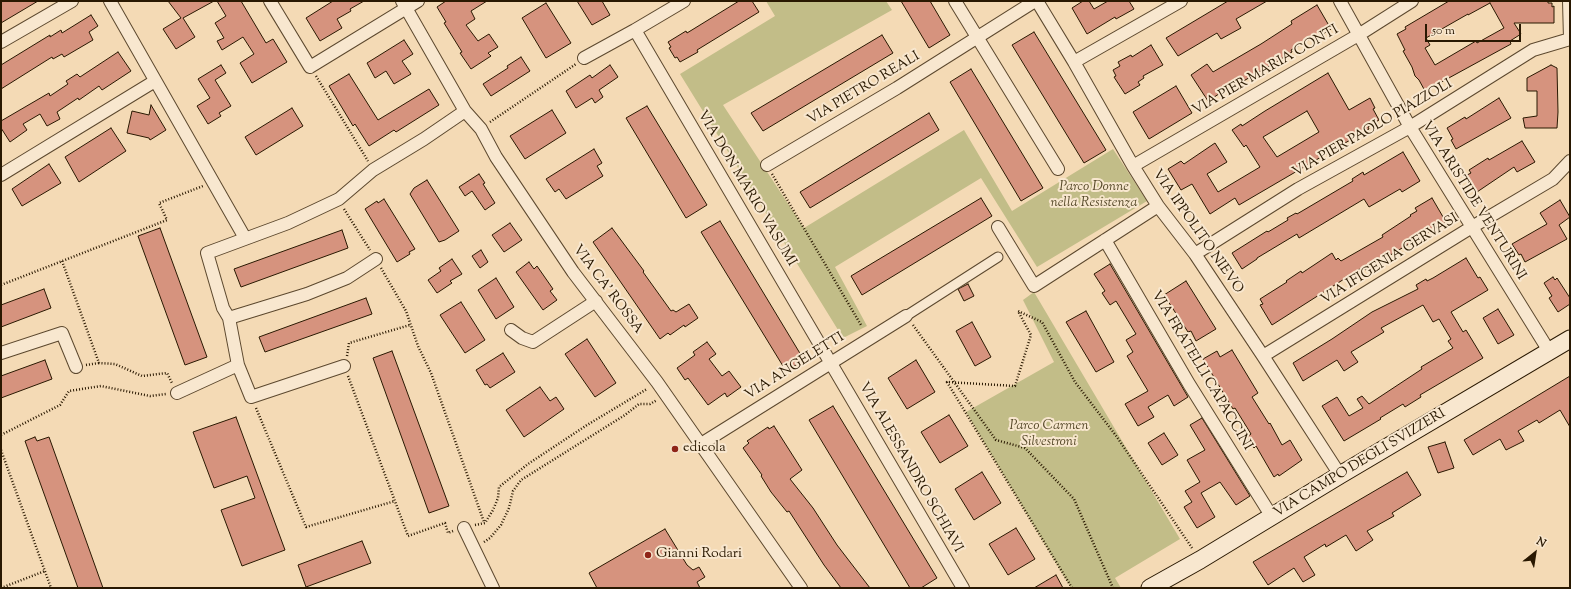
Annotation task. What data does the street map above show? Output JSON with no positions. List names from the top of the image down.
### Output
{
  "streets": {
    "main road": ["VIA CAMPO DEGLI SVIZZERI"],
    "street": [
      "VIA PIER MARIA CONTI",
      "VIA PIETRO REALI",
      "VIA PIER PAOLO PIAZZOLI",
      "VIA DON MARIO VASUMI",
      "VIA ARISTIDE VENTURINI",
      "VIA IPPOLITO NIEVO",
      "VIA IFIGENIA GERVASI",
      "VIA CA' ROSSA",
      "VIA ANGELETTI",
      "VIA FRATELLI CAPACCINI",
      "VIA ALESSANDRO SCHIAVI"
    ]
  },
  "crossings": [
    ["VIA PIER MARIA CONTI", "VIA ARISTIDE VENTURINI"],
    ["VIA PIER MARIA CONTI", "VIA IPPOLITO NIEVO"],
    ["VIA PIETRO REALI", "VIA IPPOLITO NIEVO"],
    ["VIA PIER PAOLO PIAZZOLI", "VIA ARISTIDE VENTURINI"],
    ["VIA PIER PAOLO PIAZZOLI", "VIA IPPOLITO NIEVO"],
    ["VIA DON MARIO VASUMI", "VIA ANGELETTI"],
    ["VIA DON MARIO VASUMI", "VIA ALESSANDRO SCHIAVI"],
    ["VIA ARISTIDE VENTURINI", "VIA IFIGENIA GERVASI"],
    ["VIA ARISTIDE VENTURINI", "VIA CAMPO DEGLI SVIZZERI"],
    ["VIA IPPOLITO NIEVO", "VIA IFIGENIA GERVASI"],
    ["VIA IPPOLITO NIEVO", "VIA CAMPO DEGLI SVIZZERI"],
    ["VIA CA' ROSSA", "VIA ANGELETTI"],
    ["VIA ANGELETTI", "VIA ALESSANDRO SCHIAVI"],
    ["VIA FRATELLI CAPACCINI", "VIA CAMPO DEGLI SVIZZERI"]
  ],
  "parks": ["Parco Donne nella Resistenza", "Parco Carmen Silvestroni"],
  "places": ["edicola", "Gianni Rodari"],
  "scale_bar": "50 m",
  "north": "top right"
}
